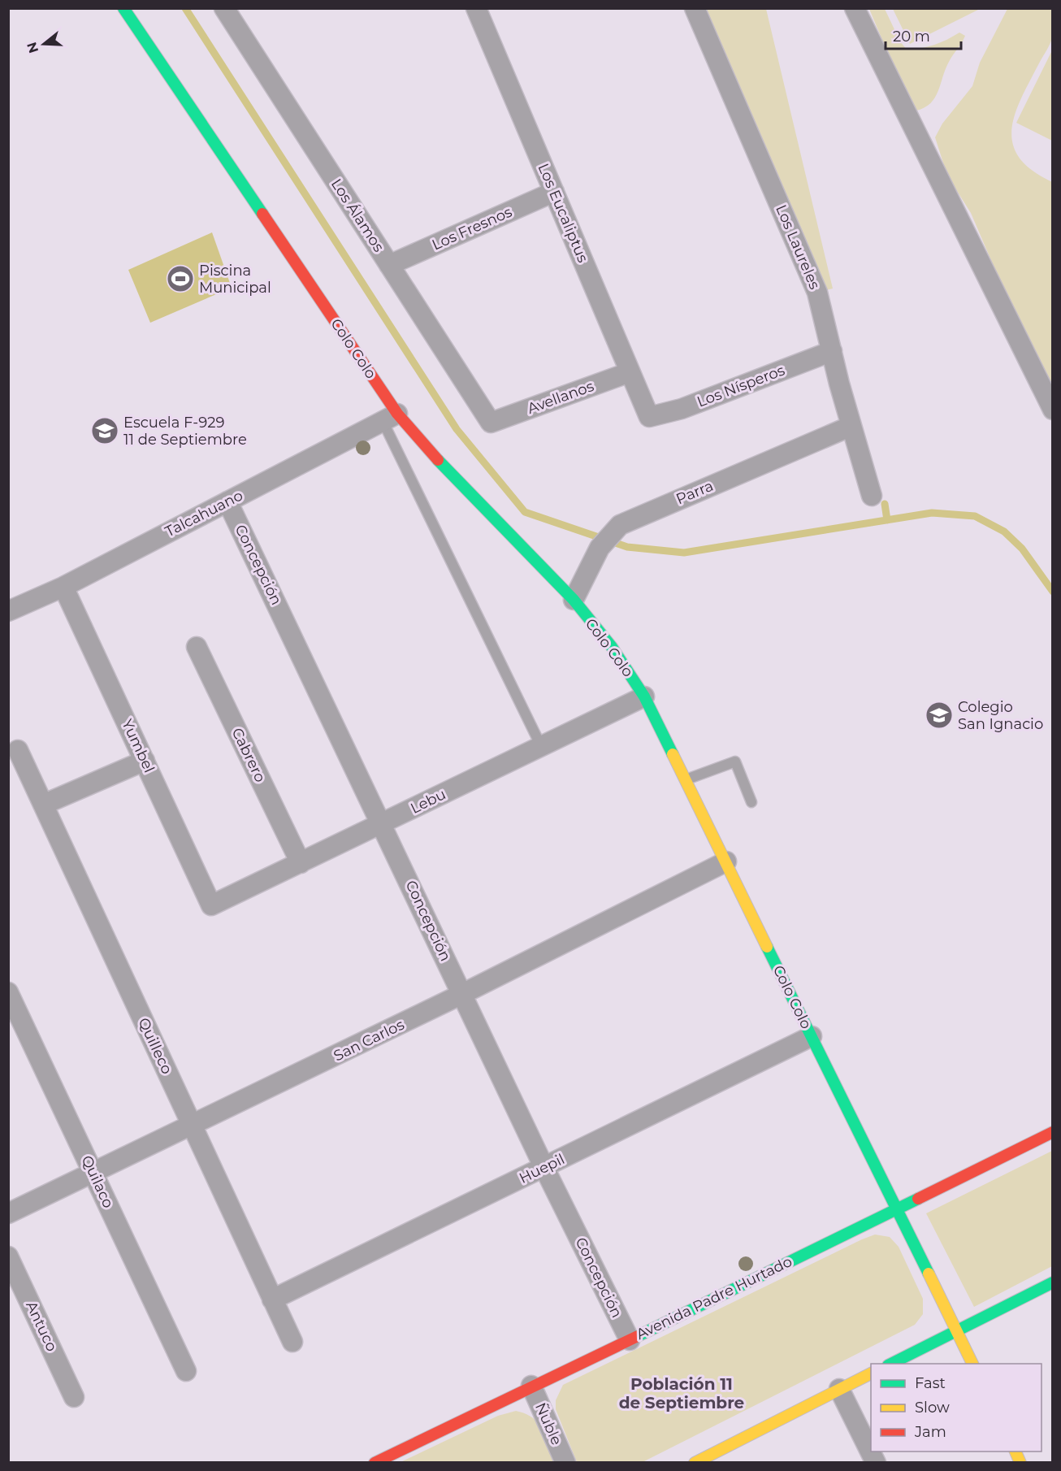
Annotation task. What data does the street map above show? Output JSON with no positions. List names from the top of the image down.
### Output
{
  "streets": {
    "main road": ["Colo Colo", "Avenida Padre Hurtado"],
    "street": [
      "Los Eucaliptus",
      "Los Álamos",
      "Los Fresnos",
      "Los Laureles",
      "Los Nísperos",
      "Avellanos",
      "Parra",
      "Talcahuano",
      "Concepción",
      "Yumbel",
      "Cabrero",
      "Lebu",
      "San Carlos",
      "Quilleco",
      "Huepil",
      "Quilaco",
      "Antuco",
      "Ñuble"
    ]
  },
  "crossings": [
    ["Los Eucaliptus", "Los Fresnos"],
    ["Los Eucaliptus", "Los Nísperos"],
    ["Los Eucaliptus", "Avellanos"],
    ["Los Álamos", "Los Fresnos"],
    ["Los Álamos", "Avellanos"],
    ["Los Laureles", "Los Nísperos"],
    ["Los Laureles", "Parra"],
    ["Colo Colo", "Parra"],
    ["Colo Colo", "Talcahuano"],
    ["Colo Colo", "Lebu"],
    ["Colo Colo", "San Carlos"],
    ["Colo Colo", "Huepil"],
    ["Colo Colo", "Avenida Padre Hurtado"],
    ["Talcahuano", "Concepción"],
    ["Talcahuano", "Yumbel"],
    ["Concepción", "Lebu"],
    ["Concepción", "San Carlos"],
    ["Concepción", "Huepil"],
    ["Concepción", "Avenida Padre Hurtado"],
    ["Yumbel", "Lebu"],
    ["Cabrero", "Lebu"],
    ["San Carlos", "Quilleco"],
    ["San Carlos", "Quilaco"],
    ["Quilleco", "Huepil"],
    ["Avenida Padre Hurtado", "Ñuble"]
  ],
  "districts": ["Población 11 de Septiembre"],
  "places": {
    "sports": ["Piscina Municipal"],
    "school or university": ["Escuela F-929 11 de Septiembre", "Colegio San Ignacio"]
  },
  "legend": ["Fast", "Slow", "Jam"],
  "scale_bar": "20 m",
  "north": "left"
}
